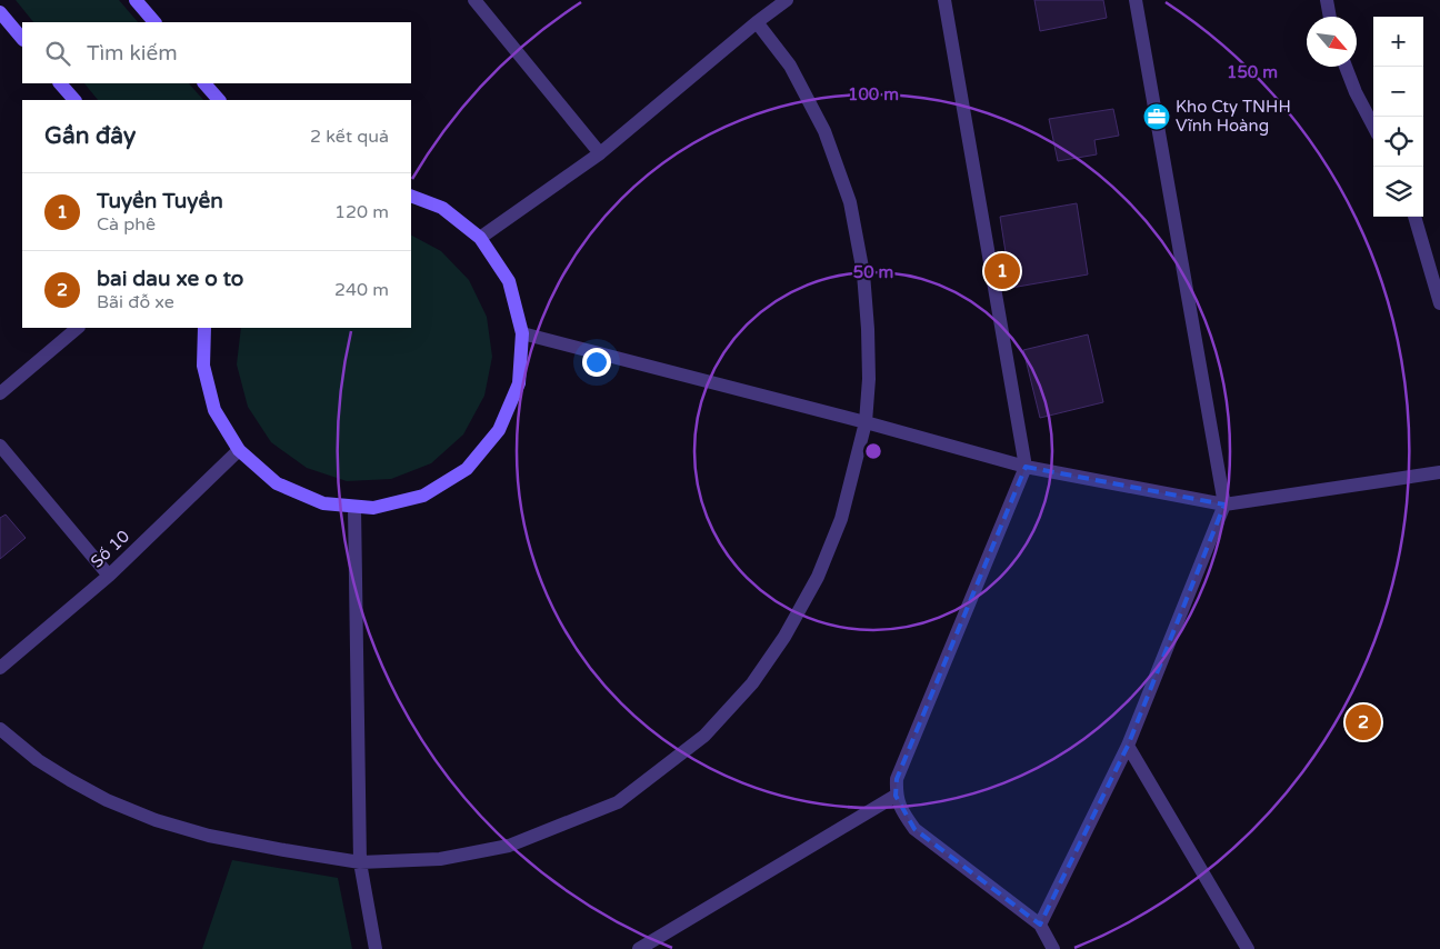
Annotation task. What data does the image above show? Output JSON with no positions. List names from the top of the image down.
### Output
{
  "streets": {
    "street": ["Số 10"]
  },
  "places": {
    "office": ["Kho Cty TNHH Vĩnh Hoàng"]
  },
  "north": "bottom right",
  "page": {
    "map_buttons": ["+", "−"],
    "search": "Tìm kiếm",
    "heading": ["Gần đây", "2 kết quả"],
    "list": [
      {
        "mark": "1",
        "name": "Tuyền Tuyền",
        "note": "Cà phê",
        "value": "120 m"
      },
      {
        "mark": "2",
        "name": "bai dau xe o to",
        "note": "Bãi đỗ xe",
        "value": "240 m"
      }
    ],
    "pins": ["1", "2"]
  },
  "rings": ["150 m", "100 m", "50 m"]
}
